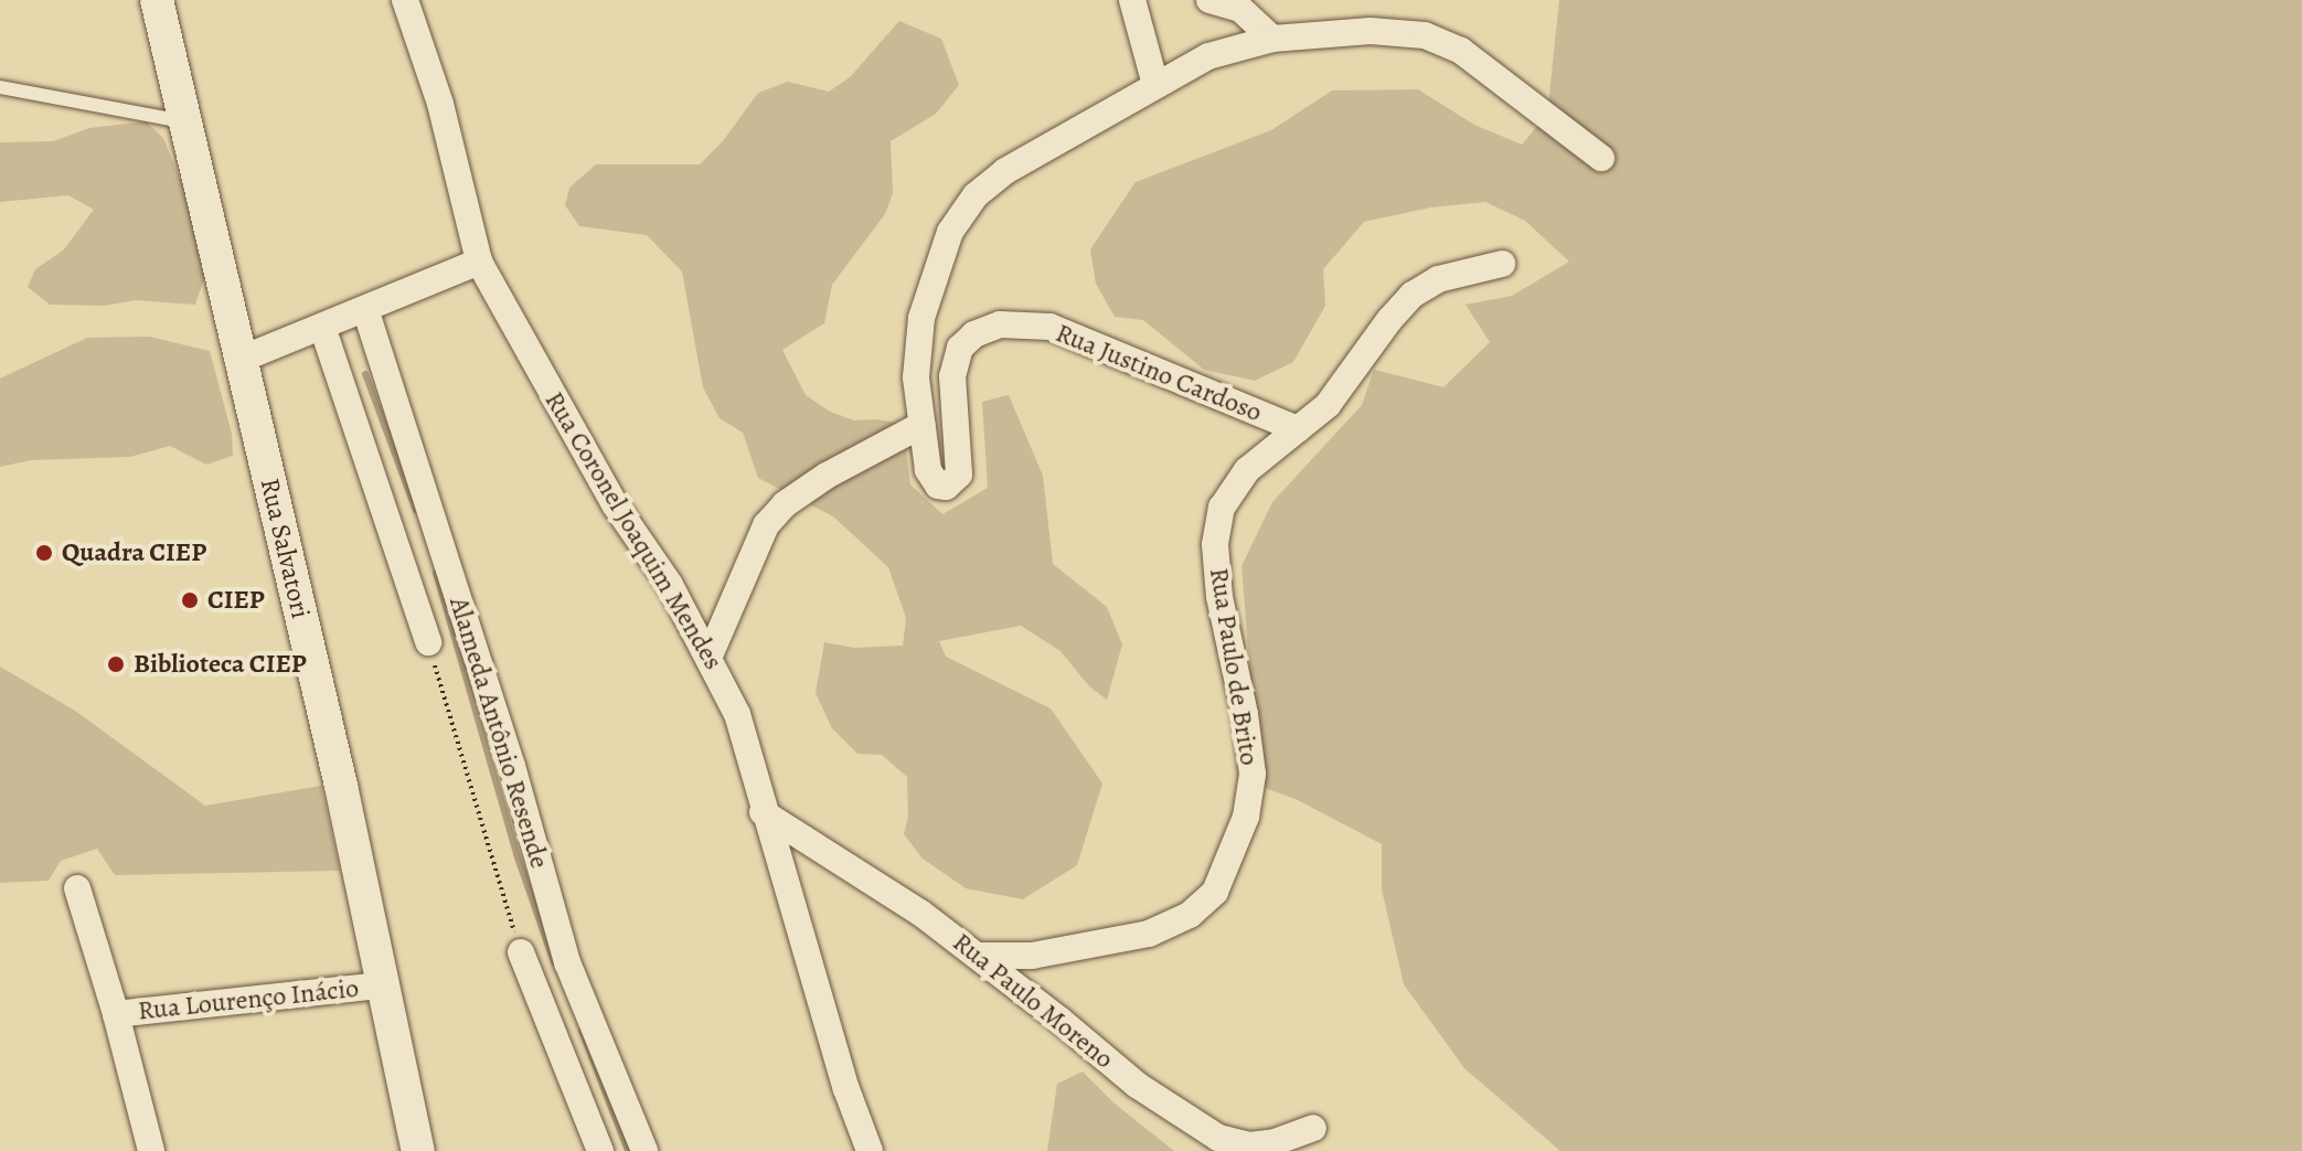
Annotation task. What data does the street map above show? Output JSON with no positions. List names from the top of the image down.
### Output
{
  "streets": {
    "street": [
      "Rua Justino Cardoso",
      "Rua Coronel Joaquim Mendes",
      "Rua Salvatori",
      "Rua Paulo de Brito",
      "Alameda Antônio Resende",
      "Rua Lourenço Inácio",
      "Rua Paulo Moreno"
    ]
  },
  "crossings": [
    ["Rua Justino Cardoso", "Rua Paulo de Brito"],
    ["Rua Coronel Joaquim Mendes", "Rua Paulo Moreno"],
    ["Rua Salvatori", "Rua Lourenço Inácio"],
    ["Rua Paulo de Brito", "Rua Paulo Moreno"]
  ],
  "places": ["Quadra CIEP", "CIEP", "Biblioteca CIEP"]
}
